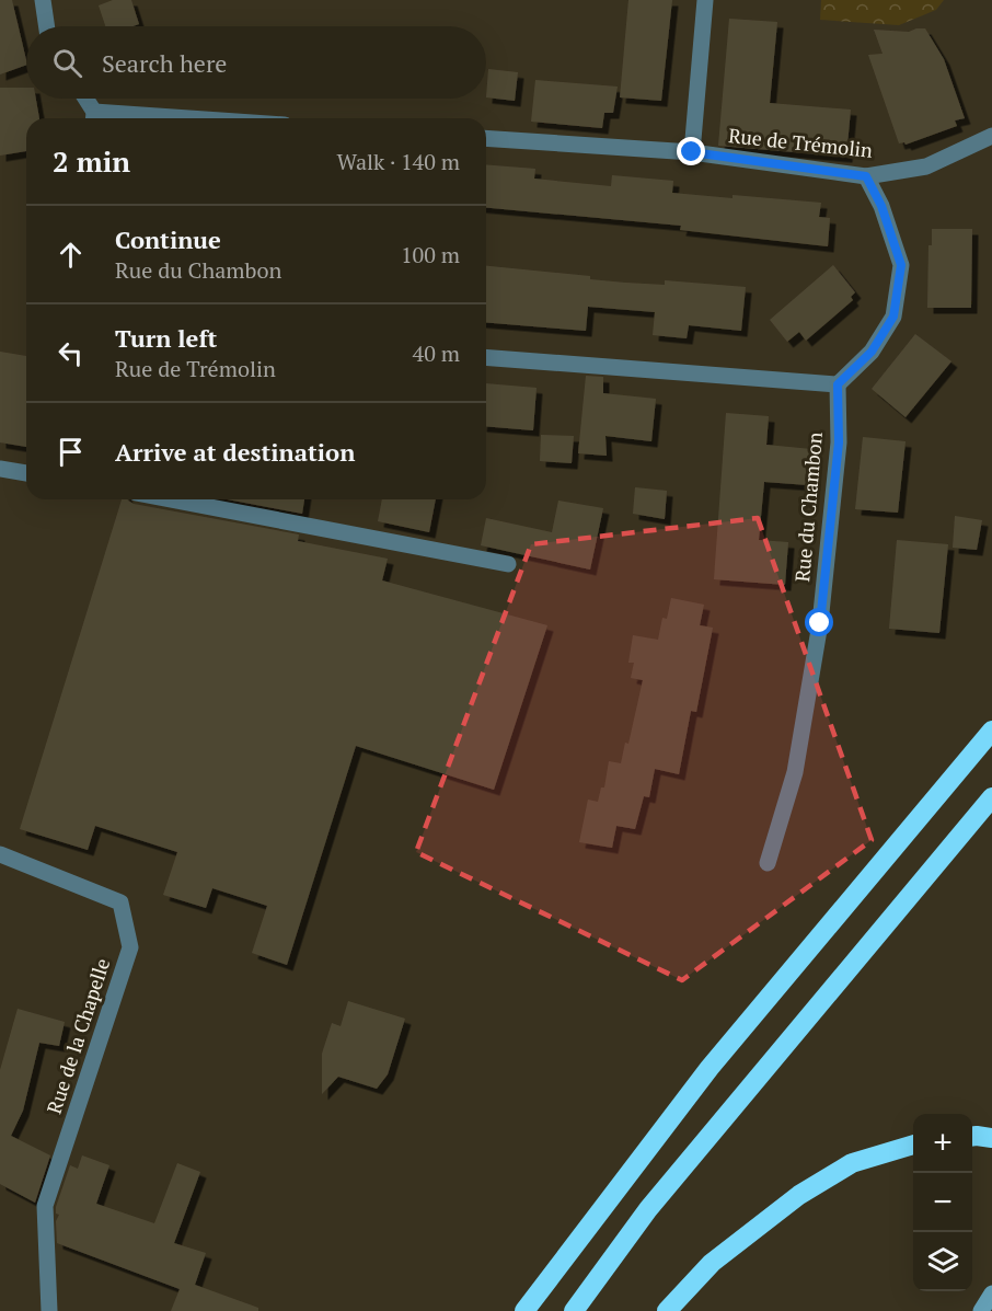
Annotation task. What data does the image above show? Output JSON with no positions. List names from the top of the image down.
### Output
{
  "streets": {
    "street": ["Rue de Trémolin", "Rue du Chambon", "Rue de la Chapelle"]
  },
  "page": {
    "search": "Search here",
    "heading": ["2 min", "Walk · 140 m"],
    "list": [
      ["Continue", "Rue du Chambon", "100 m"],
      ["Turn left", "Rue de Trémolin", "40 m"],
      "Arrive at destination"
    ],
    "map_buttons": ["+", "−"]
  }
}
